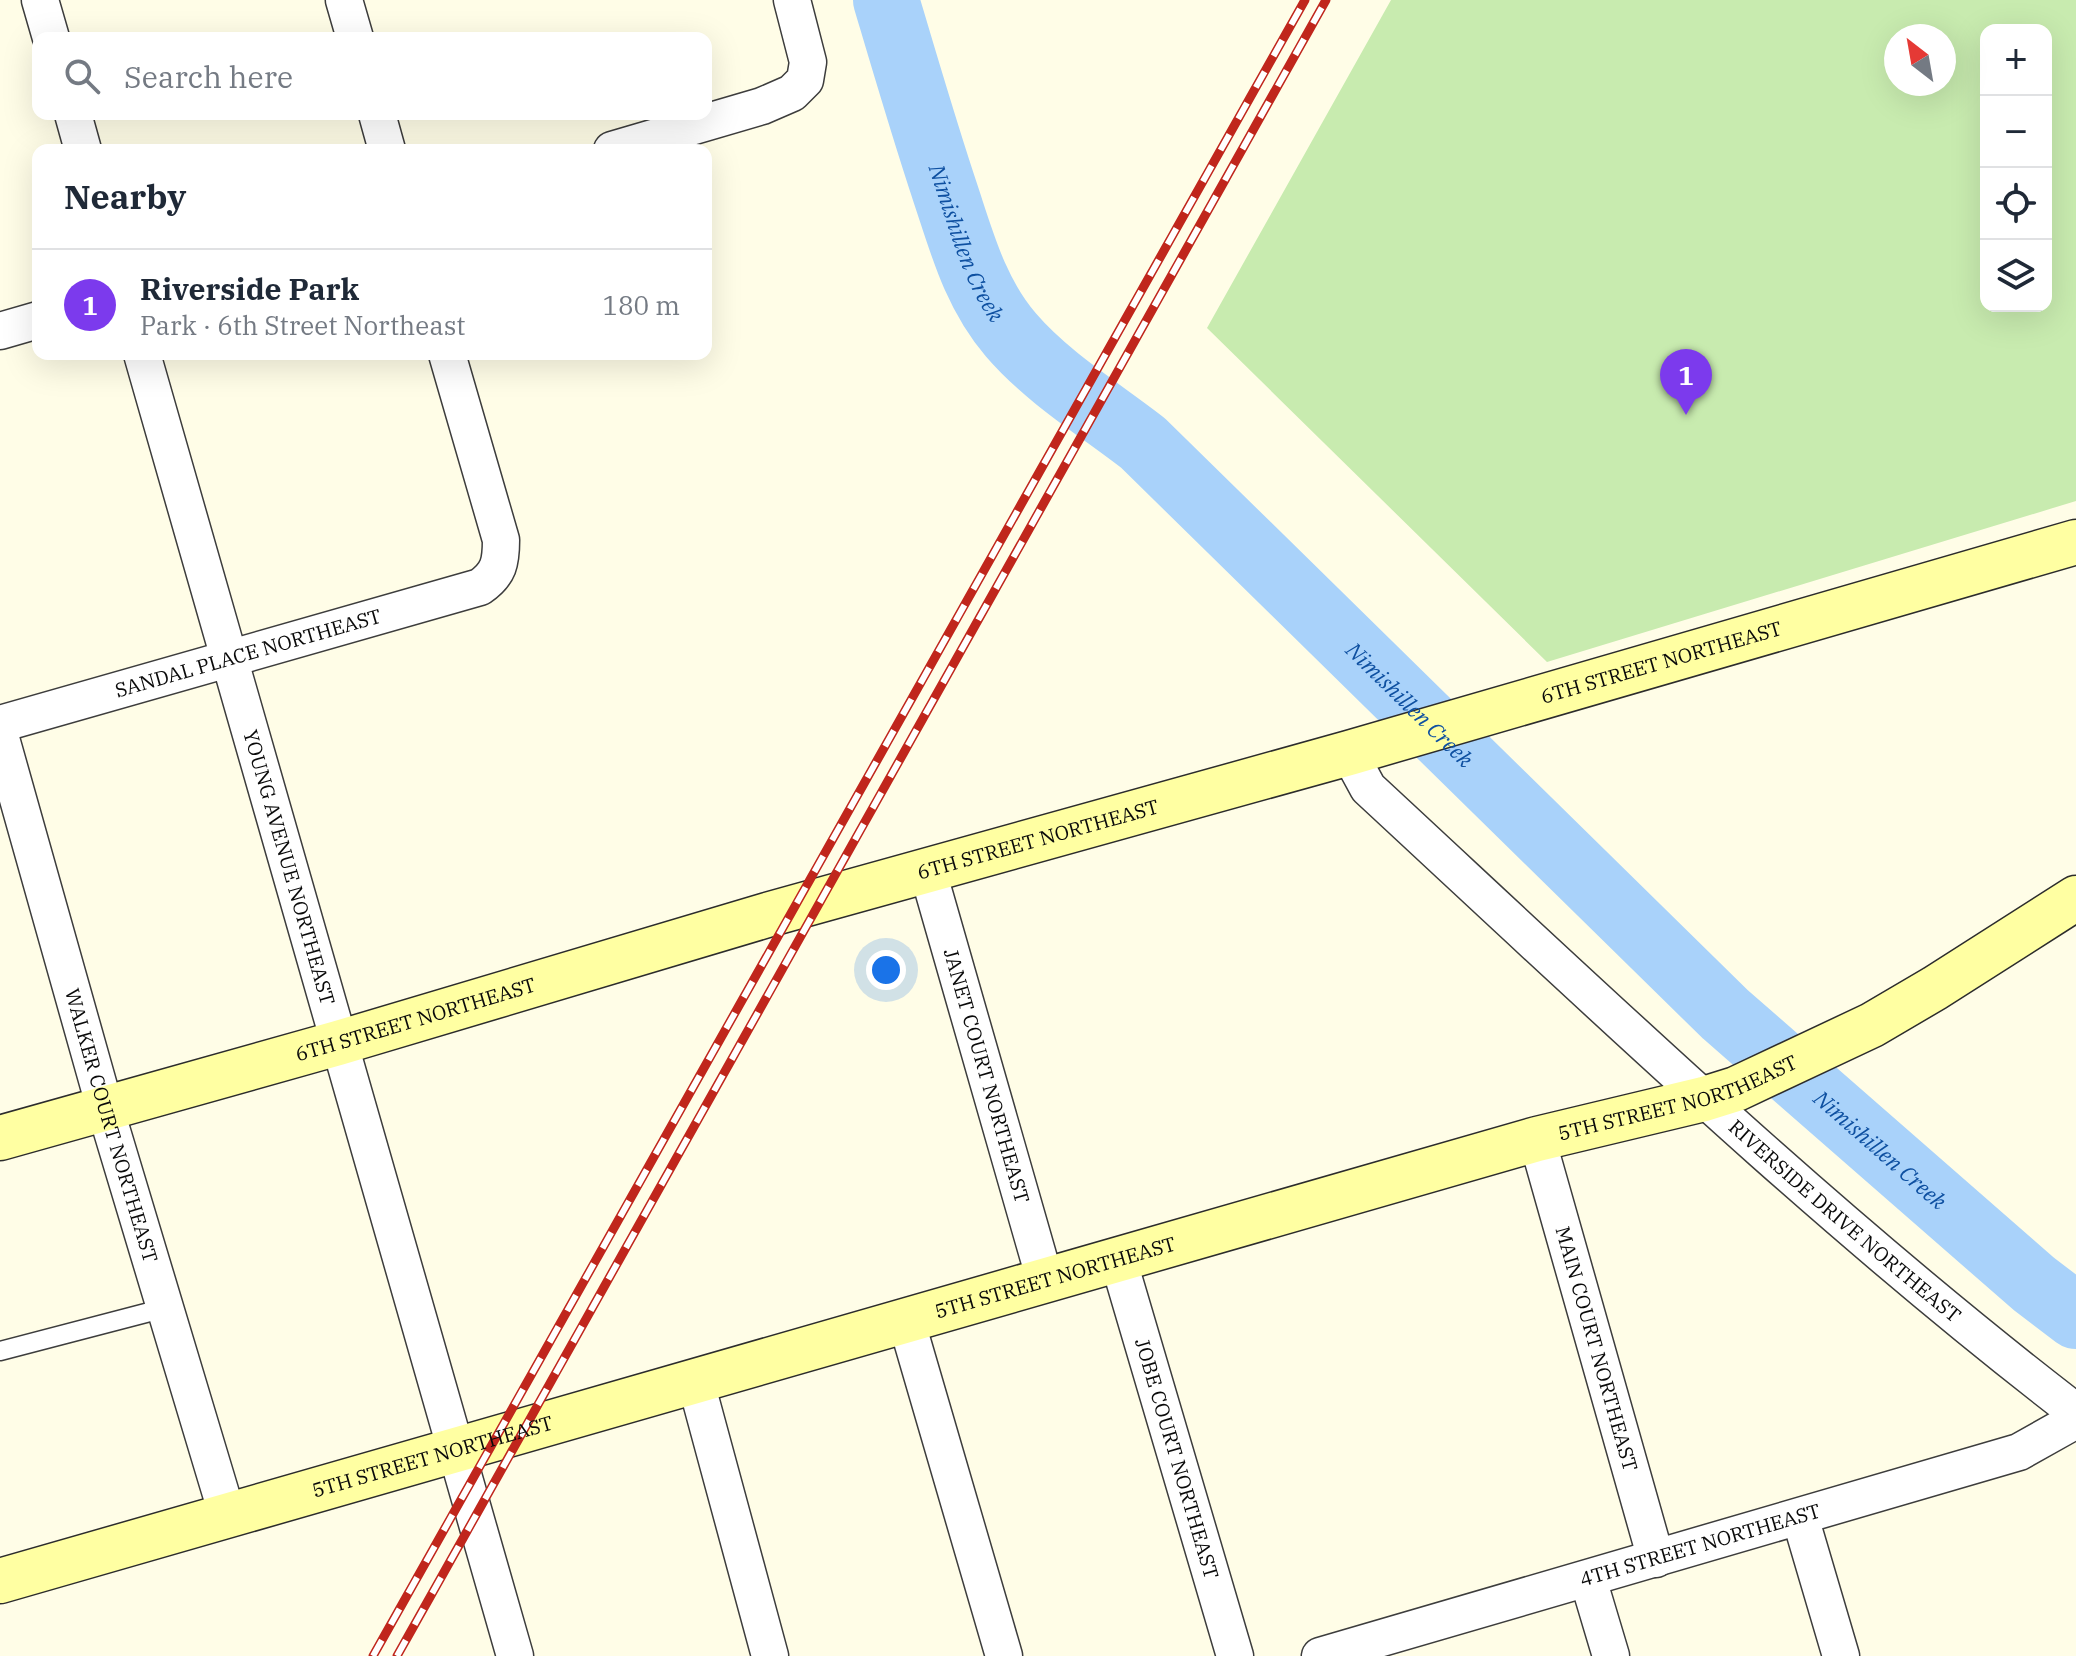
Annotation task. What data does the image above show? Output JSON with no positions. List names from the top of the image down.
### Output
{
  "streets": {
    "main road": ["6TH STREET NORTHEAST", "5TH STREET NORTHEAST"],
    "street": [
      "SANDAL PLACE NORTHEAST",
      "YOUNG AVENUE NORTHEAST",
      "JANET COURT NORTHEAST",
      "WALKER COURT NORTHEAST",
      "RIVERSIDE DRIVE NORTHEAST",
      "MAIN COURT NORTHEAST",
      "JOBE COURT NORTHEAST",
      "4TH STREET NORTHEAST"
    ]
  },
  "crossings": [
    ["SANDAL PLACE NORTHEAST", "YOUNG AVENUE NORTHEAST"],
    ["6TH STREET NORTHEAST", "YOUNG AVENUE NORTHEAST"],
    ["6TH STREET NORTHEAST", "JANET COURT NORTHEAST"],
    ["6TH STREET NORTHEAST", "WALKER COURT NORTHEAST"],
    ["6TH STREET NORTHEAST", "RIVERSIDE DRIVE NORTHEAST"],
    ["YOUNG AVENUE NORTHEAST", "5TH STREET NORTHEAST"],
    ["JANET COURT NORTHEAST", "5TH STREET NORTHEAST"],
    ["5TH STREET NORTHEAST", "WALKER COURT NORTHEAST"],
    ["5TH STREET NORTHEAST", "RIVERSIDE DRIVE NORTHEAST"],
    ["5TH STREET NORTHEAST", "MAIN COURT NORTHEAST"],
    ["5TH STREET NORTHEAST", "JOBE COURT NORTHEAST"],
    ["MAIN COURT NORTHEAST", "4TH STREET NORTHEAST"]
  ],
  "water": ["Nimishillen Creek"],
  "north": "top left",
  "page": {
    "map_buttons": ["+", "−"],
    "search": "Search here",
    "heading": "Nearby",
    "list": [
      {
        "mark": "1",
        "name": "Riverside Park",
        "note": "Park · 6th Street Northeast",
        "value": "180 m"
      }
    ],
    "pins": "1"
  }
}
